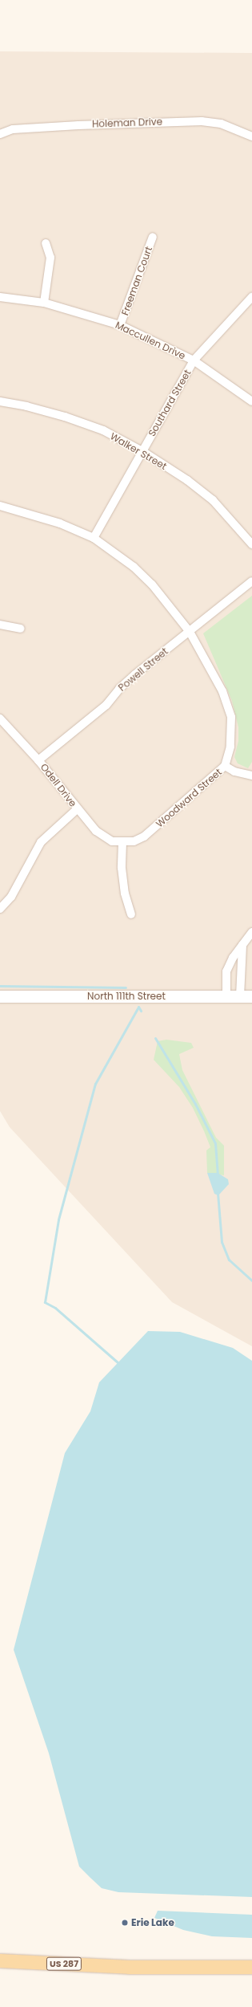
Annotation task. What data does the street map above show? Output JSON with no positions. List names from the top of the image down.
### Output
{
  "streets": {
    "main road": ["US 287"],
    "street": [
      "Holeman Drive",
      "Freeman Court",
      "Maccullen Drive",
      "Southard Street",
      "Walker Street",
      "Powell Street",
      "Odell Drive",
      "Woodward Street",
      "North 111th Street"
    ]
  },
  "crossings": [
    ["Freeman Court", "Maccullen Drive"],
    ["Maccullen Drive", "Southard Street"],
    ["Southard Street", "Walker Street"],
    ["Southard Street", "Woodward Street"],
    ["Powell Street", "Odell Drive"],
    ["Powell Street", "Woodward Street"],
    ["Odell Drive", "Woodward Street"]
  ],
  "places": ["Erie Lake"]
}
